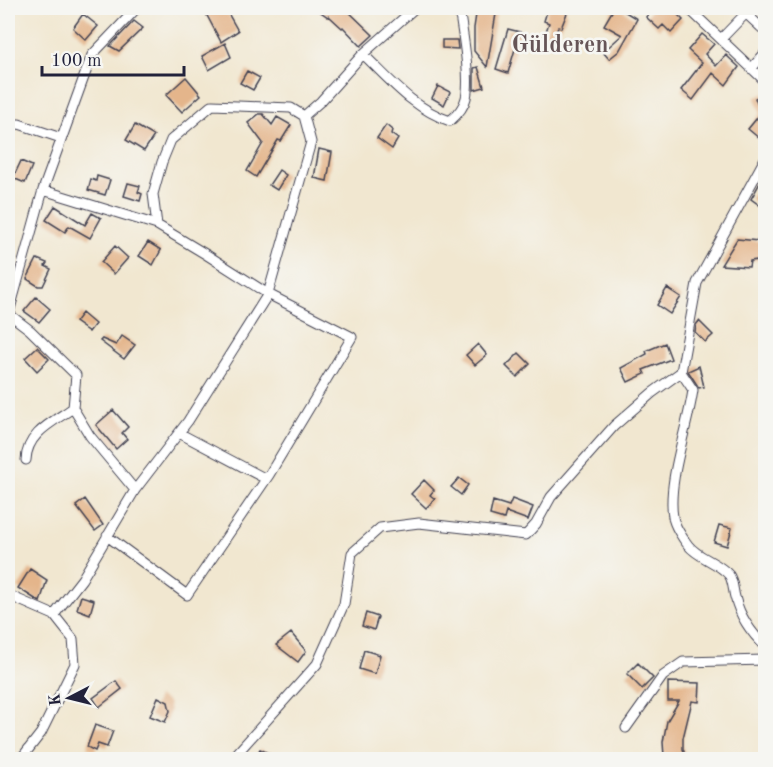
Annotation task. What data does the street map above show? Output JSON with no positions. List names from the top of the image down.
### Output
{
  "districts": ["Gülderen"],
  "scale_bar": "100 m",
  "north": "left"
}
